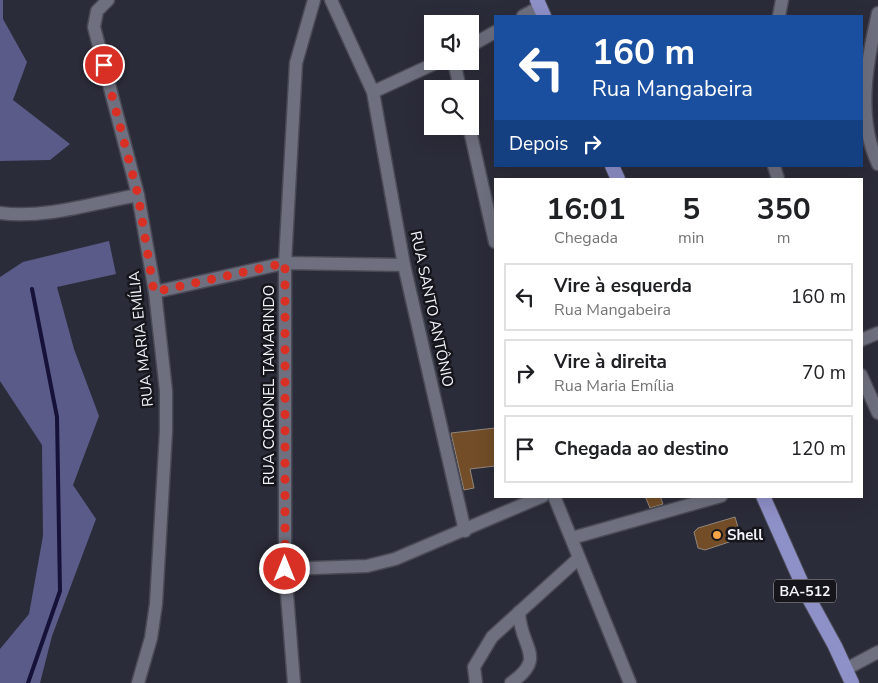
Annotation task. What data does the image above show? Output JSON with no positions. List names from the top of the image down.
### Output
{
  "streets": {
    "main road": ["BA-512"],
    "street": ["RUA SANTO ANTÔNIO", "RUA MARIA EMÍLIA", "RUA CORONEL TAMARINDO"]
  },
  "places": ["Shell"],
  "page": {
    "turn": ["160 m", "Rua Mangabeira"],
    "then": "Depois",
    "eta": [
      "16:01",
      "Chegada",
      "5",
      "min",
      "350",
      "m"
    ],
    "list": [
      {
        "name": "Vire à esquerda",
        "note": "Rua Mangabeira",
        "value": "160 m"
      },
      {
        "name": "Vire à direita",
        "note": "Rua Maria Emília",
        "value": "70 m"
      },
      {
        "name": "Chegada ao destino",
        "value": "120 m"
      }
    ]
  }
}
